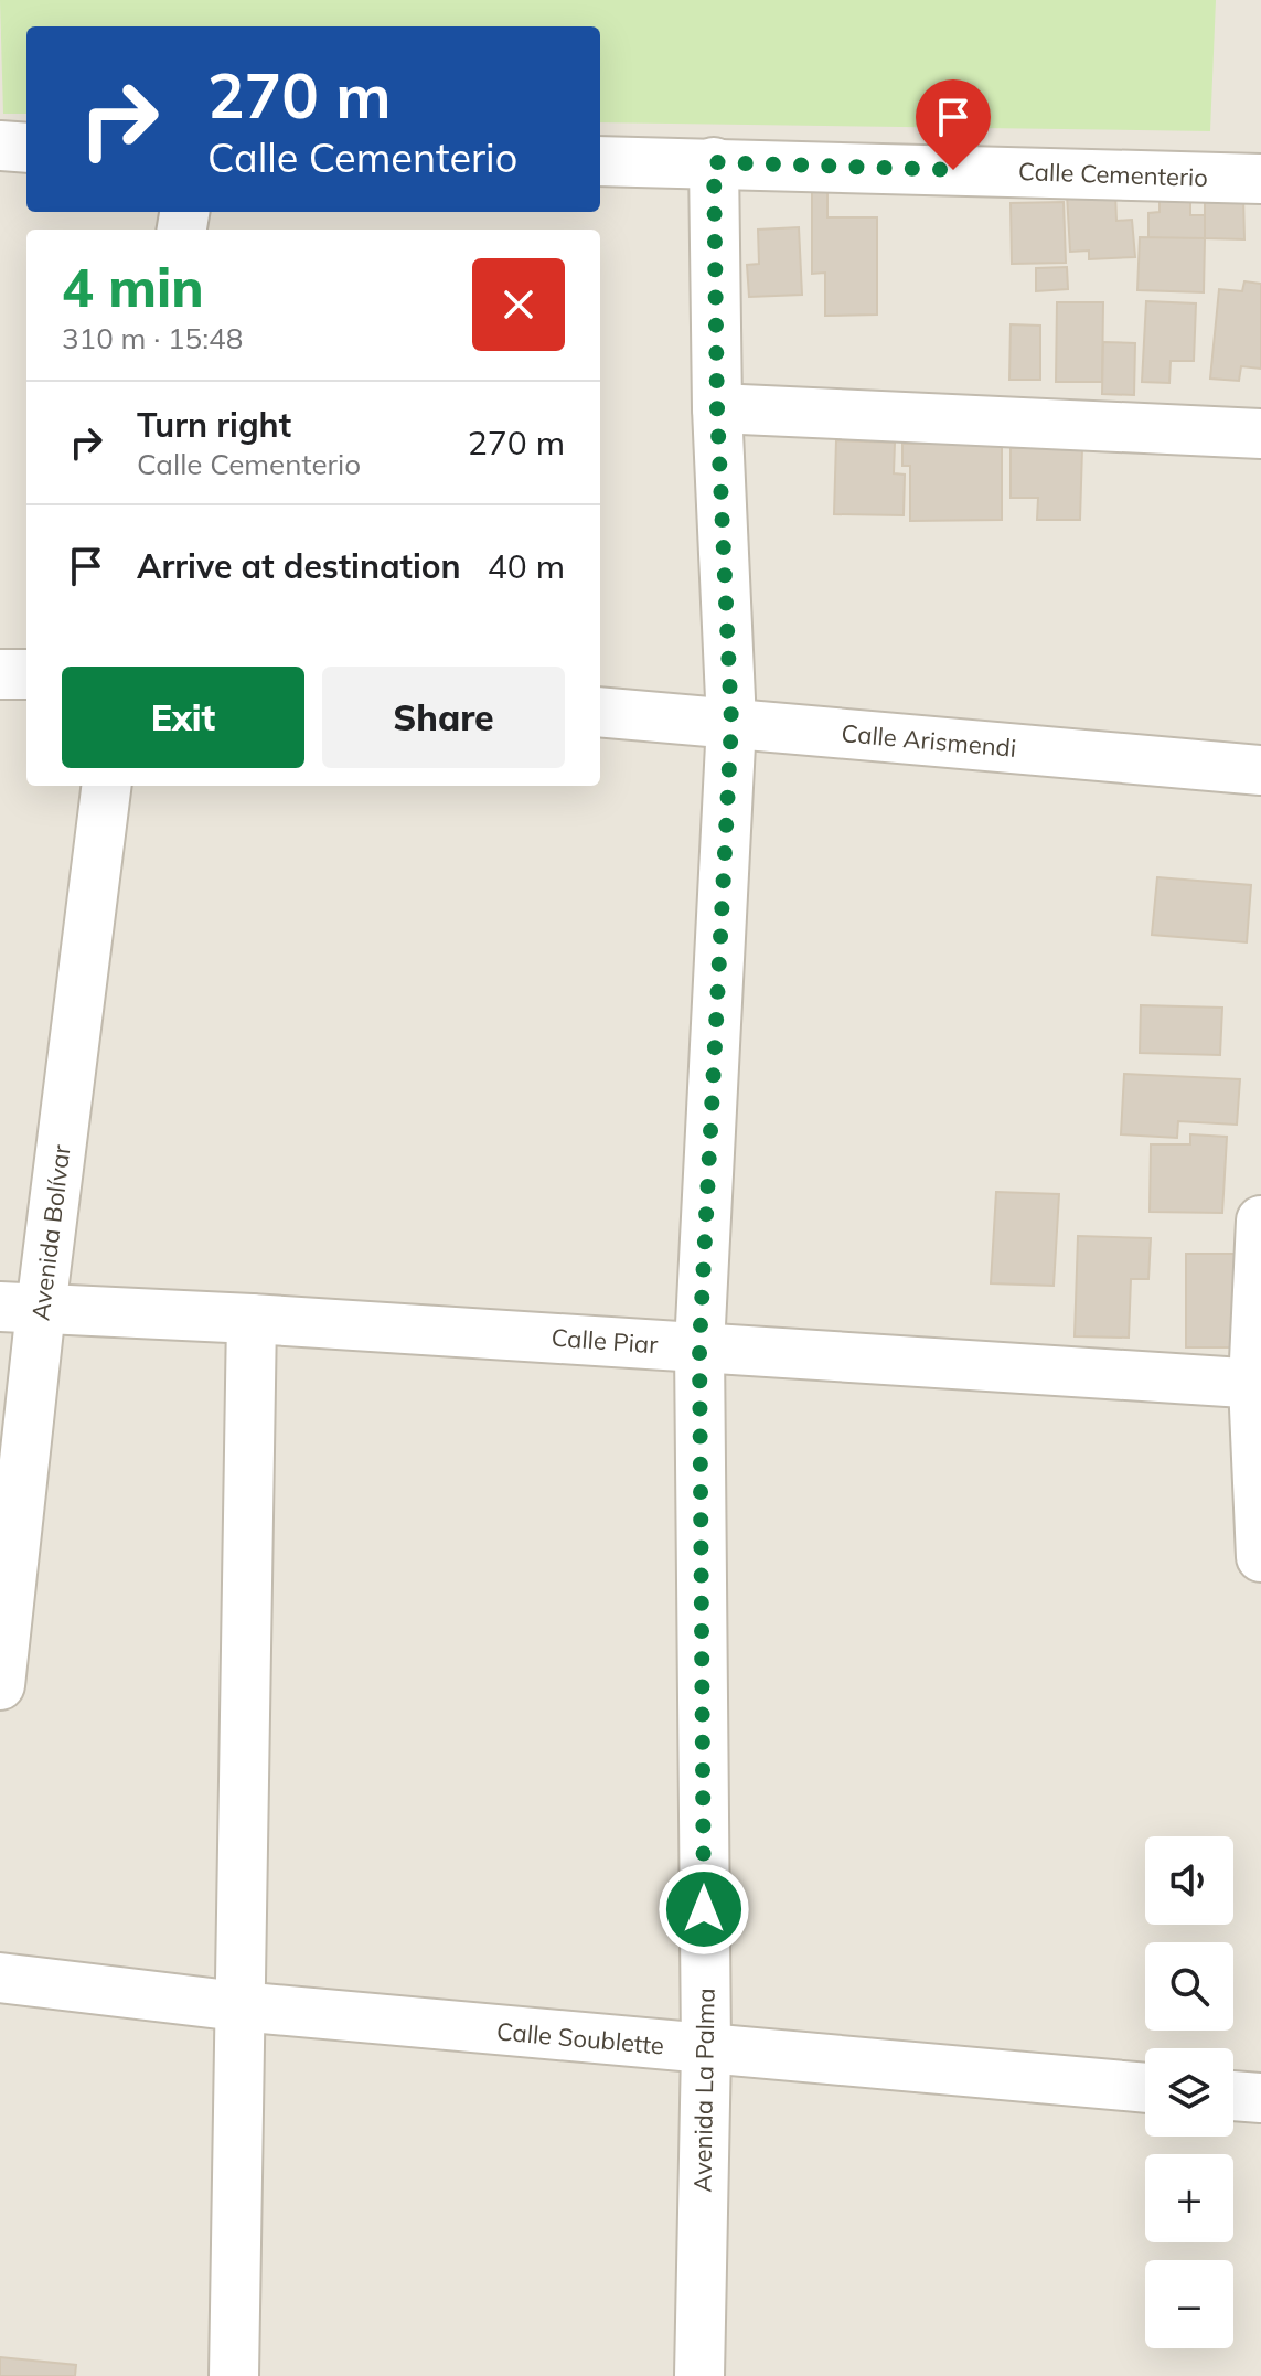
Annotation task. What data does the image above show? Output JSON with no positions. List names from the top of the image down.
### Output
{
  "streets": {
    "street": [
      "Calle Cementerio",
      "Calle Arismendi",
      "Avenida Bolívar",
      "Calle Piar",
      "Calle Soublette",
      "Avenida La Palma"
    ]
  },
  "crossings": [
    ["Calle Cementerio", "Avenida La Palma"],
    ["Calle Arismendi", "Avenida La Palma"],
    ["Avenida Bolívar", "Calle Piar"],
    ["Calle Piar", "Avenida La Palma"],
    ["Calle Soublette", "Avenida La Palma"]
  ],
  "page": {
    "turn": ["270 m", "Calle Cementerio"],
    "heading": ["4 min", "310 m · 15:48"],
    "list": [
      {
        "name": "Turn right",
        "note": "Calle Cementerio",
        "value": "270 m"
      },
      {
        "name": "Arrive at destination",
        "value": "40 m"
      }
    ],
    "buttons": ["Exit", "Share"],
    "map_buttons": ["+", "−"]
  }
}
